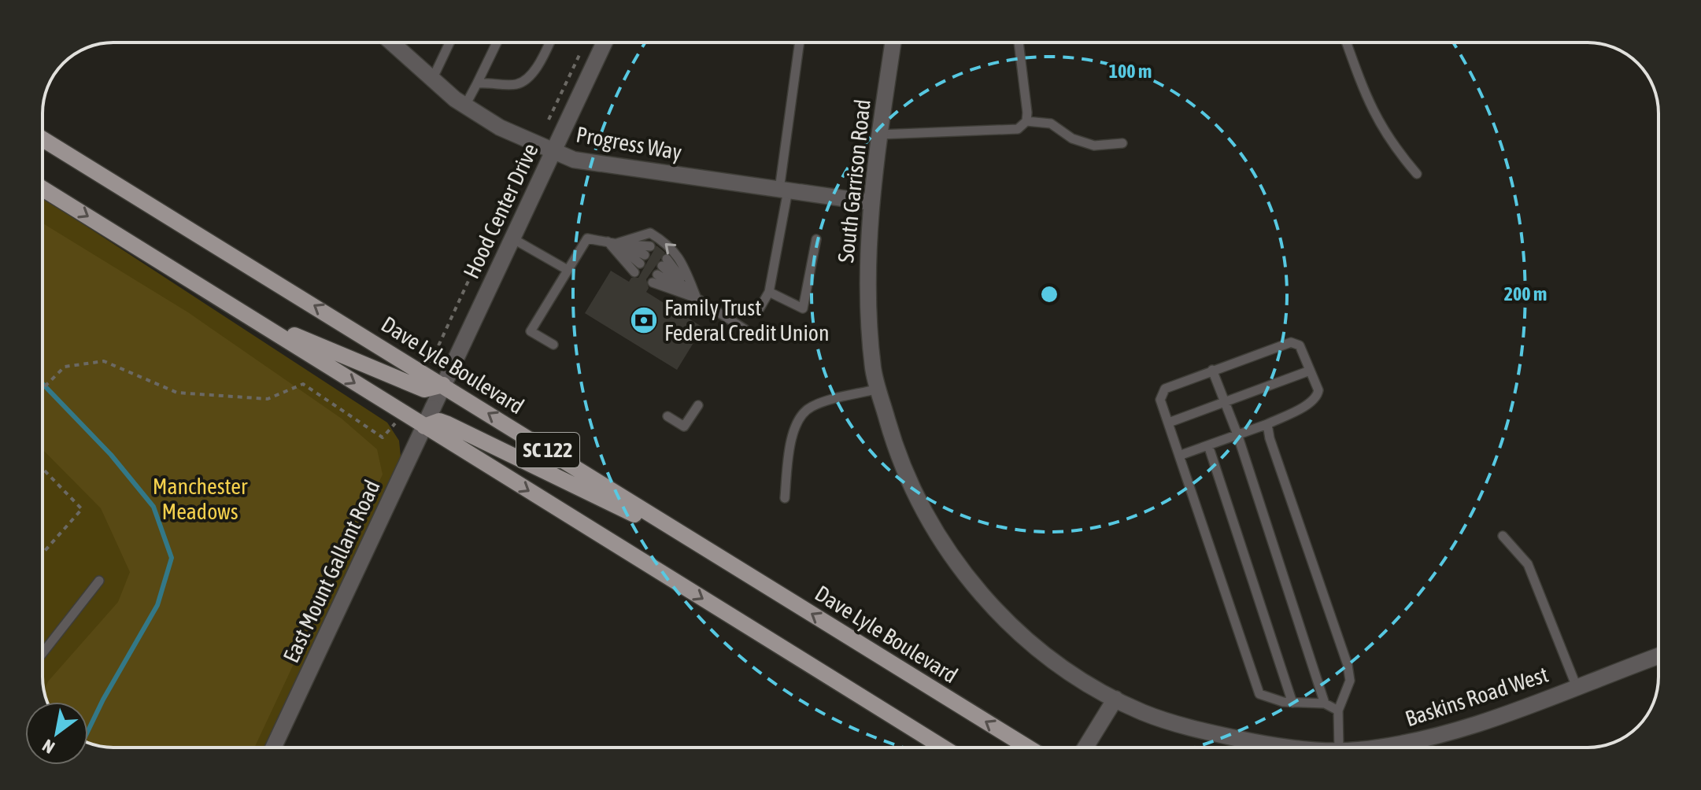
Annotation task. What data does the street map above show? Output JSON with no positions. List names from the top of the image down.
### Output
{
  "streets": {
    "main road": ["Dave Lyle Boulevard", "SC 122"],
    "street": [
      "Progress Way",
      "South Garrison Road",
      "Hood Center Drive",
      "East Mount Gallant Road",
      "Baskins Road West"
    ]
  },
  "crossings": [
    ["Progress Way", "South Garrison Road"],
    ["Progress Way", "Hood Center Drive"],
    ["South Garrison Road", "Baskins Road West"],
    ["Hood Center Drive", "Dave Lyle Boulevard"],
    ["Hood Center Drive", "East Mount Gallant Road"],
    ["SC 122", "East Mount Gallant Road"]
  ],
  "parks": ["Manchester Meadows"],
  "places": {
    "bank": ["Family Trust Federal Credit Union"]
  },
  "north": "bottom left",
  "rings": ["100 m", "200 m"]
}
